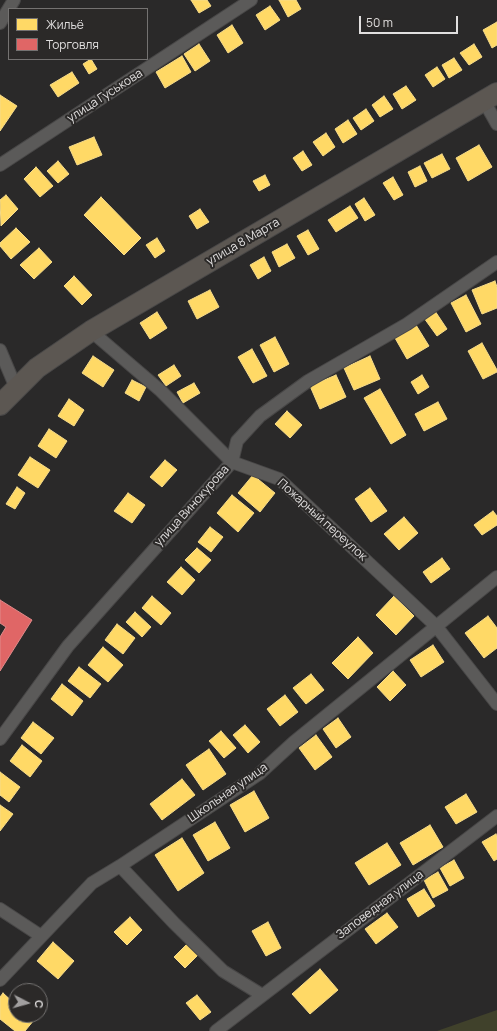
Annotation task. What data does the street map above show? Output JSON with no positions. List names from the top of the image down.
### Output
{
  "streets": {
    "main road": ["улица 8 Марта"],
    "street": [
      "улица Гуськова",
      "улица Винокурова",
      "Пожарный переулок",
      "Школьная улица",
      "Заповедная улица"
    ]
  },
  "crossings": [
    ["улица 8 Марта", "Пожарный переулок"],
    ["улица Винокурова", "Пожарный переулок"],
    ["Пожарный переулок", "Школьная улица"]
  ],
  "legend": ["Жильё", "Торговля"],
  "scale_bar": "50 m",
  "north": "right"
}
